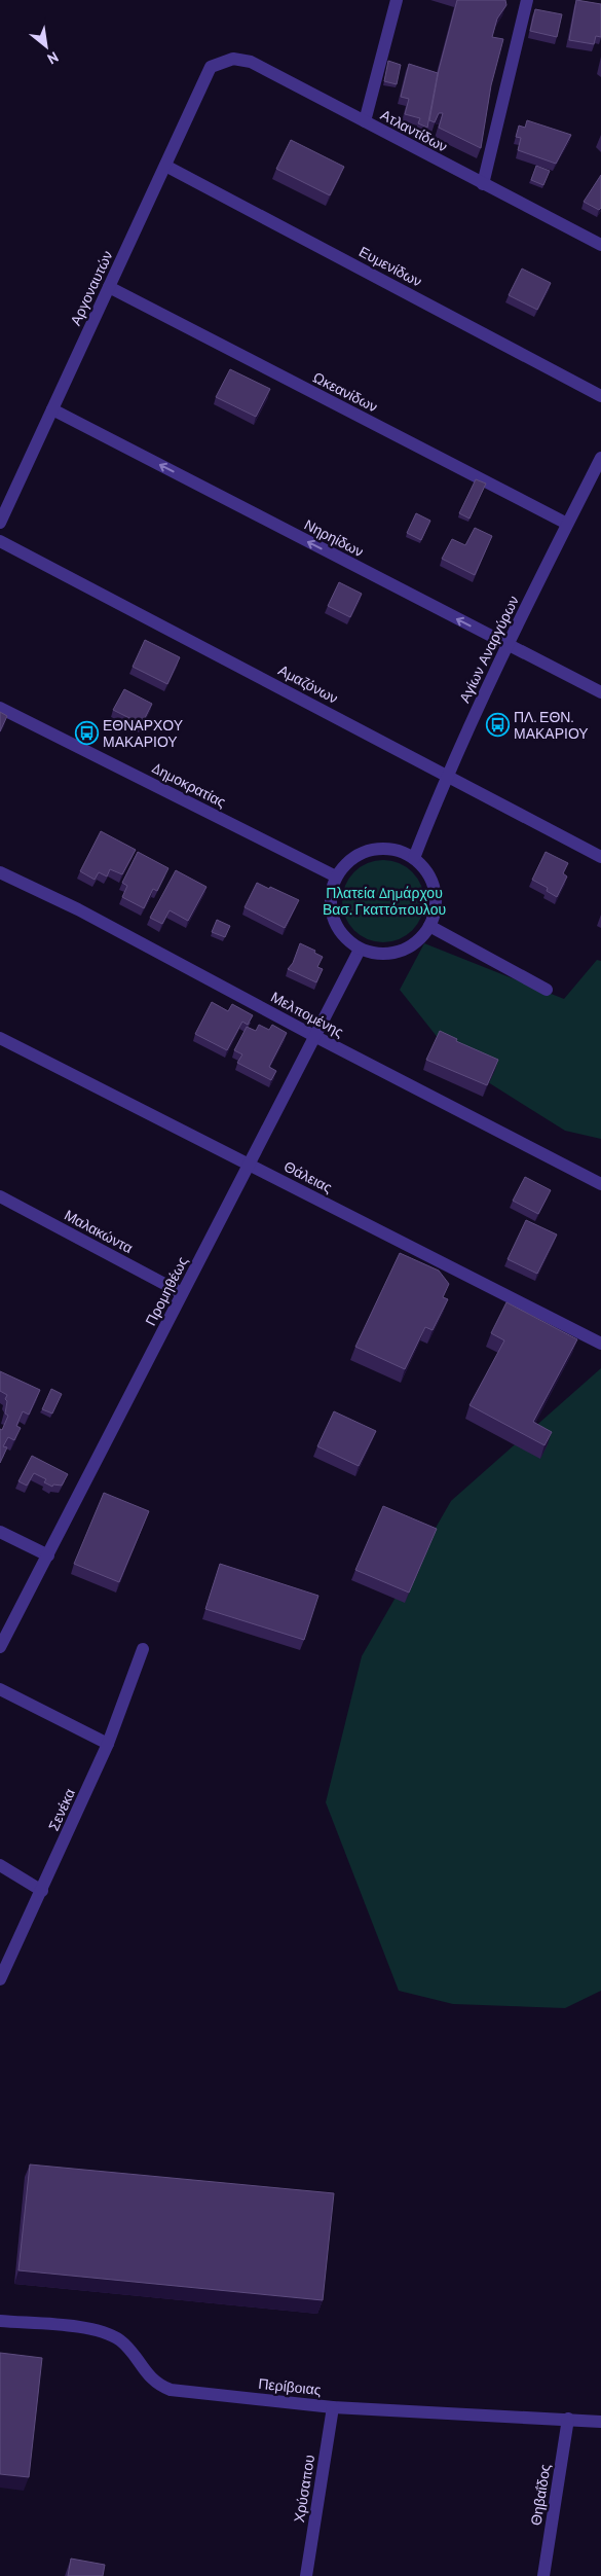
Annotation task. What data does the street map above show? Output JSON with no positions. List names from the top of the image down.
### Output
{
  "streets": {
    "street": [
      "Ατλαντίδων",
      "Ευμενίδων",
      "Αργοναυτών",
      "Ωκεανίδων",
      "Νηρηίδων",
      "Αγίων Αναργύρων",
      "Αμαζόνων",
      "Δημοκρατίας",
      "Μελπομένης",
      "Θάλειας",
      "Μαλακώντα",
      "Προμηθέως",
      "Σενέκα",
      "Περίβοιας",
      "Χρύσαπου",
      "Θηβαΐδος"
    ]
  },
  "crossings": [
    ["Ατλαντίδων", "Αργοναυτών"],
    ["Ευμενίδων", "Αργοναυτών"],
    ["Αργοναυτών", "Ωκεανίδων"],
    ["Αργοναυτών", "Νηρηίδων"],
    ["Ωκεανίδων", "Αγίων Αναργύρων"],
    ["Νηρηίδων", "Αγίων Αναργύρων"],
    ["Αγίων Αναργύρων", "Αμαζόνων"],
    ["Αγίων Αναργύρων", "Δημοκρατίας"],
    ["Αγίων Αναργύρων", "Προμηθέως"],
    ["Δημοκρατίας", "Προμηθέως"],
    ["Μελπομένης", "Προμηθέως"],
    ["Θάλειας", "Προμηθέως"],
    ["Μαλακώντα", "Προμηθέως"],
    ["Περίβοιας", "Χρύσαπου"],
    ["Περίβοιας", "Θηβαΐδος"]
  ],
  "one_way": ["Νηρηίδων"],
  "parks": ["Πλατεία Δημάρχου Βασ. Γκαττόπουλου"],
  "places": {
    "bus stop": ["ΠΛ. ΕΘΝ. ΜΑΚΑΡΙΟΥ", "ΕΘΝΑΡΧΟΥ ΜΑΚΑΡΙΟΥ"]
  },
  "north": "bottom right"
}
